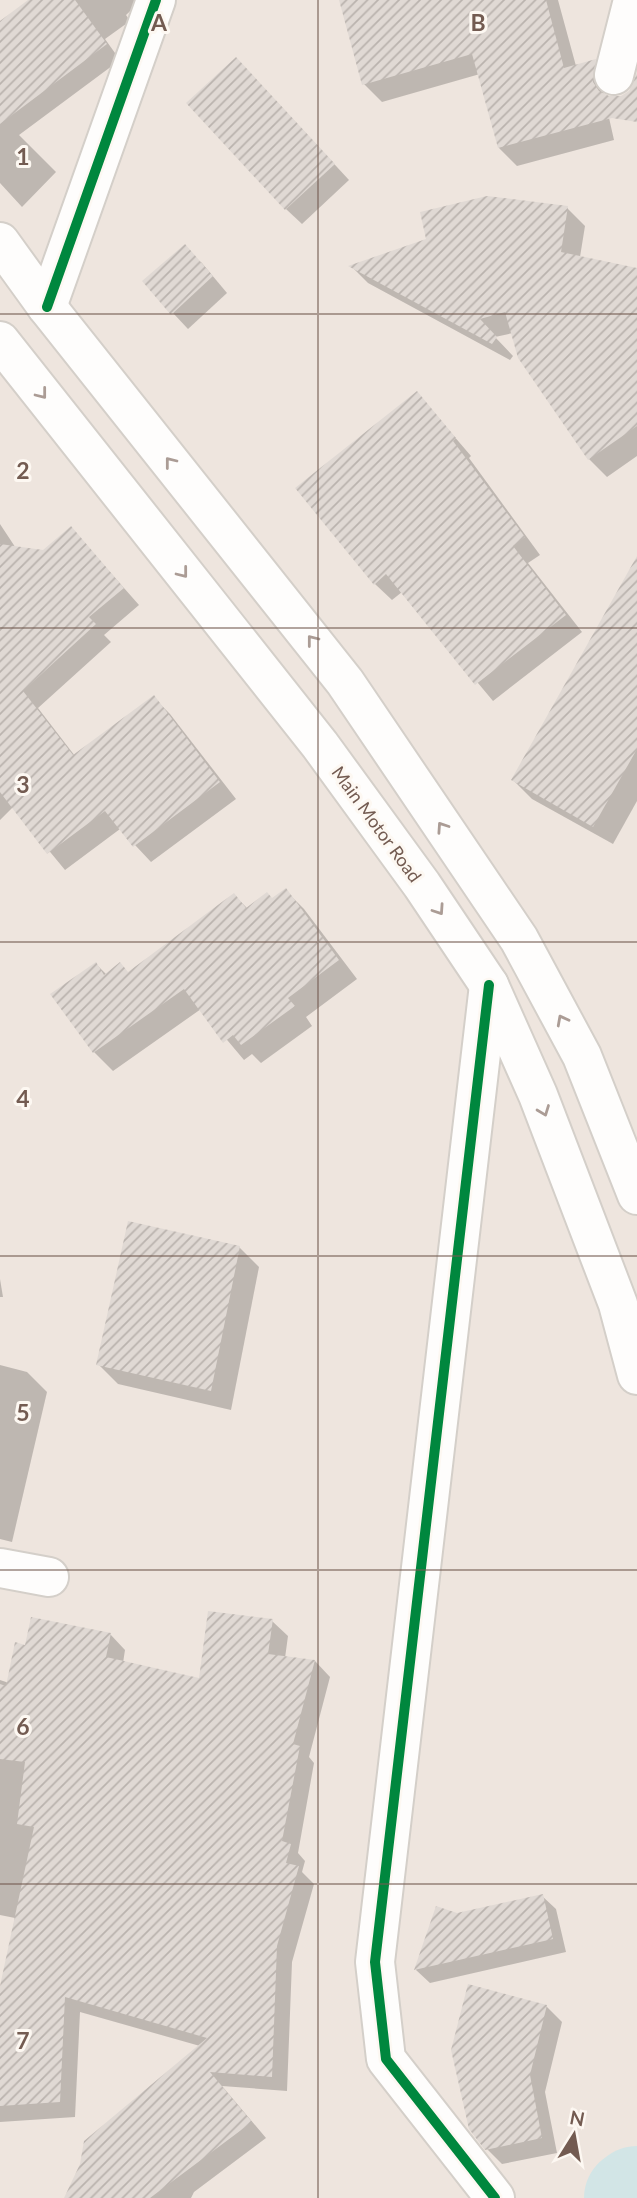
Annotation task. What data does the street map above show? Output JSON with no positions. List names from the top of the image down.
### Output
{
  "streets": {
    "main road": ["Main Motor Road"]
  },
  "north": "top",
  "grid": {
    "columns": ["A", "B"],
    "rows": [
      "1",
      "2",
      "3",
      "4",
      "5",
      "6",
      "7"
    ]
  }
}
